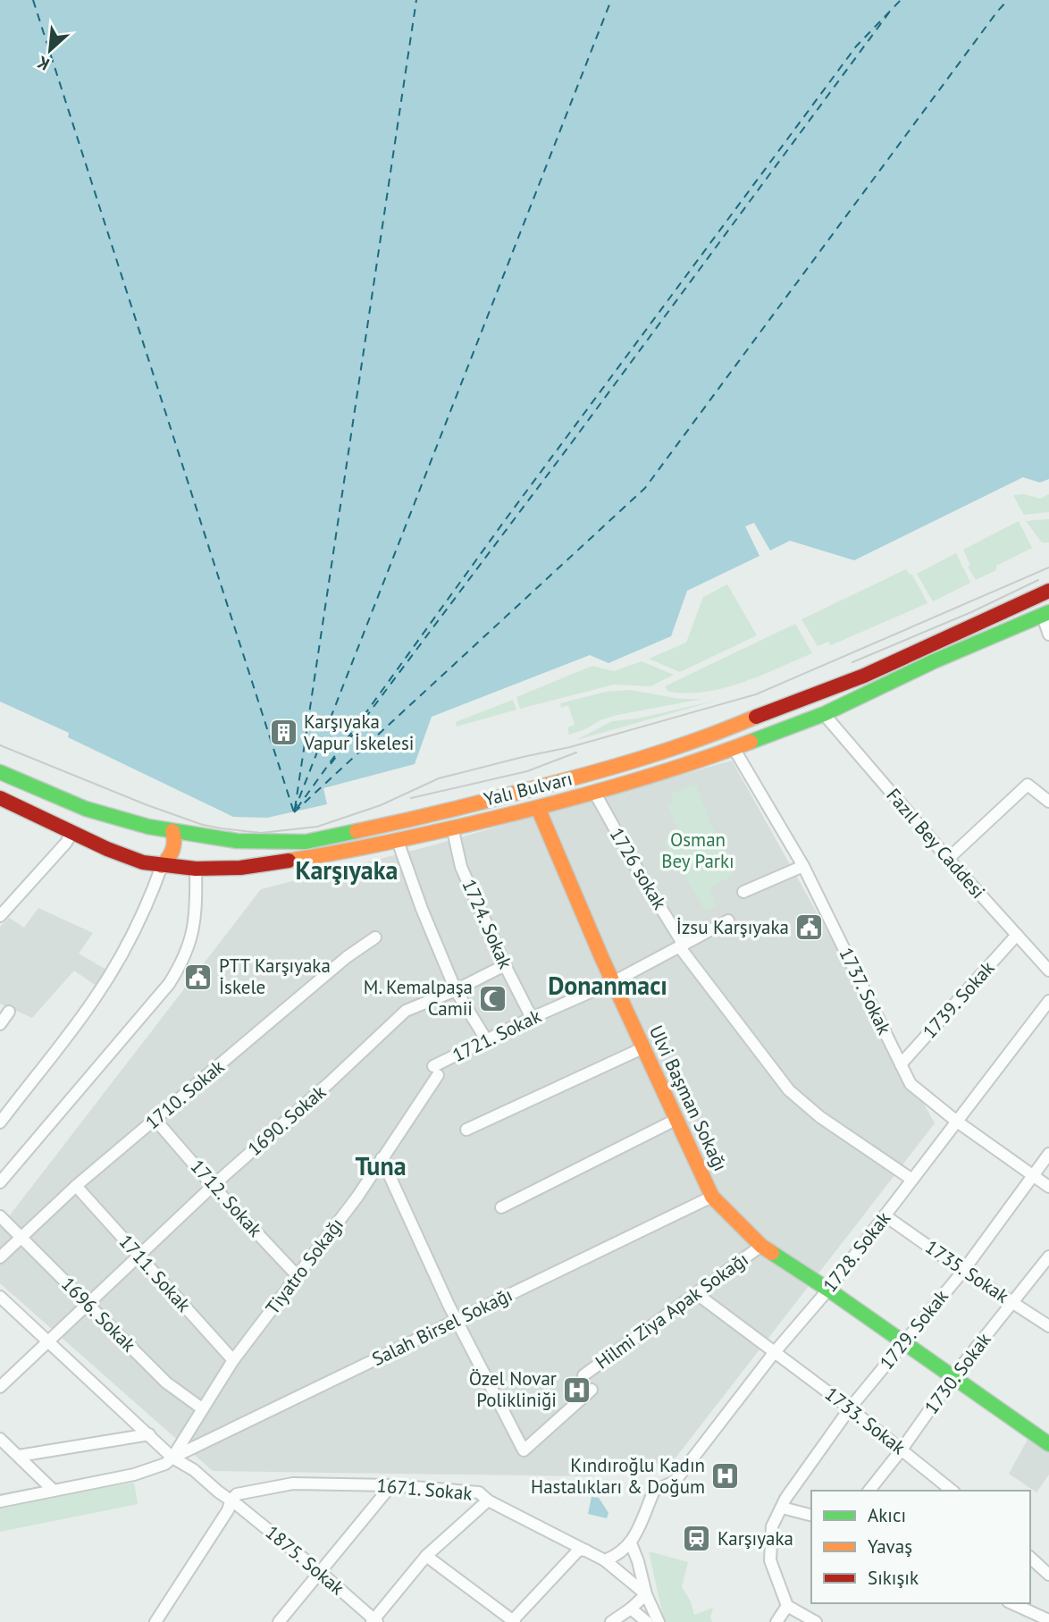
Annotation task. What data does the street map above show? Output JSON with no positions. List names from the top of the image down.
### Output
{
  "streets": {
    "main road": ["Yalı Bulvarı", "Ulvi Başman Sokağı"],
    "street": [
      "Fazıl Bey Caddesi",
      "1726 sokak",
      "1724. Sokak",
      "1737. Sokak",
      "1739. Sokak",
      "1721. Sokak",
      "1710. Sokak",
      "1690. Sokak",
      "1712. Sokak",
      "1728. Sokak",
      "Tiyatro Sokağı",
      "1735. Sokak",
      "1711. Sokak",
      "Hilmi Ziya Apak Sokağı",
      "1696. Sokak",
      "Salah Birsel Sokağı",
      "1729. Sokak",
      "1730. Sokak",
      "1733. Sokak",
      "1671. Sokak",
      "1875. Sokak"
    ]
  },
  "crossings": [
    ["Yalı Bulvarı", "Fazıl Bey Caddesi"],
    ["Yalı Bulvarı", "1726 sokak"],
    ["Yalı Bulvarı", "1724. Sokak"],
    ["Yalı Bulvarı", "1737. Sokak"],
    ["Yalı Bulvarı", "Ulvi Başman Sokağı"],
    ["Fazıl Bey Caddesi", "1739. Sokak"],
    ["1726 sokak", "1721. Sokak"],
    ["1726 sokak", "1728. Sokak"],
    ["1724. Sokak", "1721. Sokak"],
    ["1724. Sokak", "1690. Sokak"],
    ["1737. Sokak", "1739. Sokak"],
    ["1737. Sokak", "1728. Sokak"],
    ["1737. Sokak", "1729. Sokak"],
    ["1721. Sokak", "Ulvi Başman Sokağı"],
    ["1721. Sokak", "Tiyatro Sokağı"],
    ["1710. Sokak", "1712. Sokak"],
    ["1710. Sokak", "1711. Sokak"],
    ["1710. Sokak", "1696. Sokak"],
    ["Ulvi Başman Sokağı", "Salah Birsel Sokağı"],
    ["1690. Sokak", "1712. Sokak"],
    ["1690. Sokak", "1711. Sokak"],
    ["1690. Sokak", "1696. Sokak"],
    ["1690. Sokak", "1875. Sokak"],
    ["1712. Sokak", "Tiyatro Sokağı"],
    ["1728. Sokak", "1735. Sokak"],
    ["1728. Sokak", "1733. Sokak"],
    ["Tiyatro Sokağı", "1711. Sokak"],
    ["Tiyatro Sokağı", "1696. Sokak"],
    ["Tiyatro Sokağı", "Salah Birsel Sokağı"],
    ["Tiyatro Sokağı", "1875. Sokak"],
    ["1735. Sokak", "1729. Sokak"],
    ["1735. Sokak", "1730. Sokak"],
    ["Hilmi Ziya Apak Sokağı", "1733. Sokak"],
    ["Salah Birsel Sokağı", "1875. Sokak"],
    ["1729. Sokak", "1733. Sokak"],
    ["1730. Sokak", "1733. Sokak"],
    ["1671. Sokak", "1875. Sokak"]
  ],
  "districts": ["Karşıyaka", "Donanmacı", "Tuna"],
  "parks": ["Osman Bey Parkı"],
  "places": {
    "building": ["Karşıyaka Vapur İskelesi"],
    "public building": ["İzsu Karşıyaka", "PTT Karşıyaka İskele"],
    "mosque": ["M. Kemalpaşa Camii"],
    "hospital": ["Özel Novar Polikliniği", "Kındıroğlu Kadın Hastalıkları & Doğum"],
    "station": ["Karşıyaka"]
  },
  "legend": ["Akıcı", "Yavaş", "Sıkışık"],
  "north": "bottom left"
}
